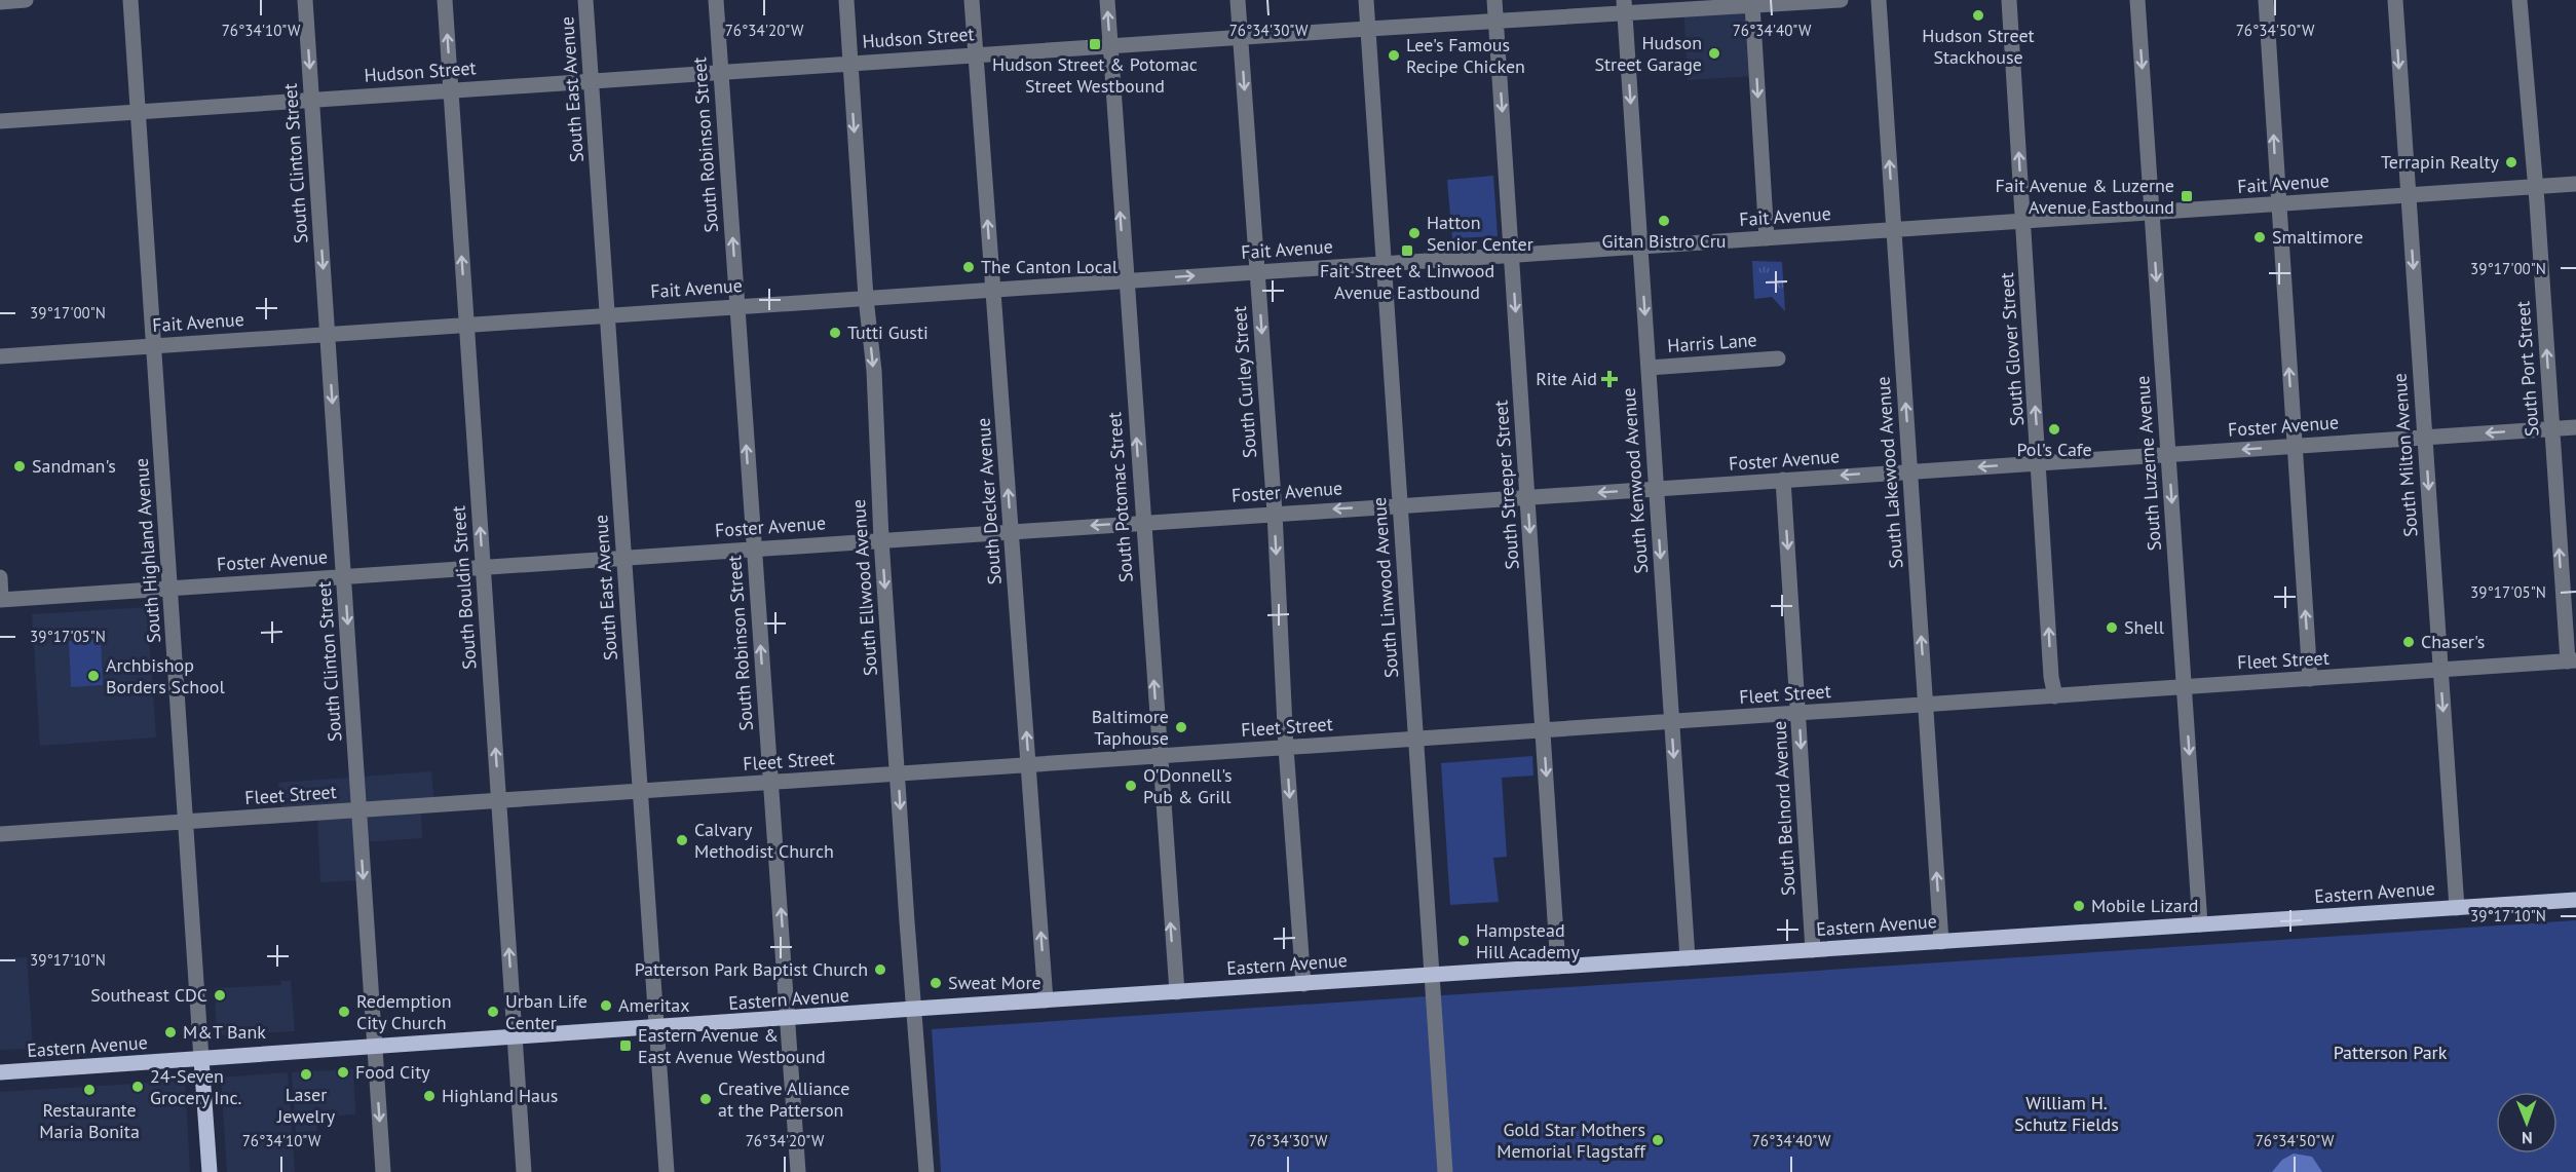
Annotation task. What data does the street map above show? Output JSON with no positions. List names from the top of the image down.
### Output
{
  "streets": {
    "main road": ["South Highland Avenue", "Eastern Avenue"],
    "street": [
      "Hudson Street",
      "South East Avenue",
      "South Robinson Street",
      "South Clinton Street",
      "Fait Avenue",
      "Harris Lane",
      "South Glover Street",
      "South Port Street",
      "South Curley Street",
      "Foster Avenue",
      "South Milton Avenue",
      "South Luzerne Avenue",
      "South Lakewood Avenue",
      "South Kenwood Avenue",
      "South Streeper Street",
      "South Potomac Street",
      "South Decker Avenue",
      "South Bouldin Street",
      "South Ellwood Avenue",
      "South Linwood Avenue",
      "Fleet Street",
      "South Belnord Avenue"
    ]
  },
  "crossings": [
    ["Hudson Street", "South East Avenue"],
    ["Hudson Street", "South Robinson Street"],
    ["Hudson Street", "South Clinton Street"],
    ["Hudson Street", "South Curley Street"],
    ["Hudson Street", "South Kenwood Avenue"],
    ["Hudson Street", "South Streeper Street"],
    ["Hudson Street", "South Potomac Street"],
    ["Hudson Street", "South Decker Avenue"],
    ["Hudson Street", "South Highland Avenue"],
    ["Hudson Street", "South Bouldin Street"],
    ["Hudson Street", "South Ellwood Avenue"],
    ["Hudson Street", "South Linwood Avenue"],
    ["South East Avenue", "Fait Avenue"],
    ["South East Avenue", "Foster Avenue"],
    ["South East Avenue", "Fleet Street"],
    ["South East Avenue", "Eastern Avenue"],
    ["South Robinson Street", "Fait Avenue"],
    ["South Robinson Street", "Foster Avenue"],
    ["South Robinson Street", "Fleet Street"],
    ["South Robinson Street", "Eastern Avenue"],
    ["South Clinton Street", "Fait Avenue"],
    ["South Clinton Street", "Foster Avenue"],
    ["South Clinton Street", "Fleet Street"],
    ["South Clinton Street", "Eastern Avenue"],
    ["Fait Avenue", "South Glover Street"],
    ["Fait Avenue", "South Port Street"],
    ["Fait Avenue", "South Curley Street"],
    ["Fait Avenue", "South Milton Avenue"],
    ["Fait Avenue", "South Luzerne Avenue"],
    ["Fait Avenue", "South Lakewood Avenue"],
    ["Fait Avenue", "South Kenwood Avenue"],
    ["Fait Avenue", "South Streeper Street"],
    ["Fait Avenue", "South Potomac Street"],
    ["Fait Avenue", "South Decker Avenue"],
    ["Fait Avenue", "South Highland Avenue"],
    ["Fait Avenue", "South Bouldin Street"],
    ["Fait Avenue", "South Ellwood Avenue"],
    ["Fait Avenue", "South Linwood Avenue"],
    ["Harris Lane", "South Kenwood Avenue"],
    ["South Glover Street", "Foster Avenue"],
    ["South Glover Street", "Fleet Street"],
    ["South Port Street", "Foster Avenue"],
    ["South Port Street", "Fleet Street"],
    ["South Curley Street", "Foster Avenue"],
    ["South Curley Street", "Fleet Street"],
    ["South Curley Street", "Eastern Avenue"],
    ["Foster Avenue", "South Milton Avenue"],
    ["Foster Avenue", "South Luzerne Avenue"],
    ["Foster Avenue", "South Lakewood Avenue"],
    ["Foster Avenue", "South Kenwood Avenue"],
    ["Foster Avenue", "South Streeper Street"],
    ["Foster Avenue", "South Potomac Street"],
    ["Foster Avenue", "South Decker Avenue"],
    ["Foster Avenue", "South Highland Avenue"],
    ["Foster Avenue", "South Bouldin Street"],
    ["Foster Avenue", "South Ellwood Avenue"],
    ["Foster Avenue", "South Linwood Avenue"],
    ["Foster Avenue", "South Belnord Avenue"],
    ["South Milton Avenue", "Fleet Street"],
    ["South Milton Avenue", "Eastern Avenue"],
    ["South Luzerne Avenue", "Fleet Street"],
    ["South Luzerne Avenue", "Eastern Avenue"],
    ["South Lakewood Avenue", "Fleet Street"],
    ["South Lakewood Avenue", "Eastern Avenue"],
    ["South Kenwood Avenue", "Fleet Street"],
    ["South Kenwood Avenue", "Eastern Avenue"],
    ["South Streeper Street", "Fleet Street"],
    ["South Streeper Street", "Eastern Avenue"],
    ["South Potomac Street", "Fleet Street"],
    ["South Potomac Street", "Eastern Avenue"],
    ["South Decker Avenue", "Fleet Street"],
    ["South Decker Avenue", "Eastern Avenue"],
    ["South Highland Avenue", "Fleet Street"],
    ["South Highland Avenue", "Eastern Avenue"],
    ["South Bouldin Street", "Fleet Street"],
    ["South Bouldin Street", "Eastern Avenue"],
    ["South Ellwood Avenue", "Fleet Street"],
    ["South Ellwood Avenue", "Eastern Avenue"],
    ["South Linwood Avenue", "Fleet Street"],
    ["South Linwood Avenue", "Eastern Avenue"],
    ["Fleet Street", "South Belnord Avenue"],
    ["South Belnord Avenue", "Eastern Avenue"]
  ],
  "one_way": [
    "South Robinson Street",
    "South Clinton Street",
    "South Glover Street",
    "South Port Street",
    "South Curley Street",
    "South Lakewood Avenue",
    "South Kenwood Avenue",
    "South Streeper Street",
    "South Potomac Street",
    "South Decker Avenue",
    "South Bouldin Street",
    "South Ellwood Avenue",
    "South Belnord Avenue"
  ],
  "parks": ["Patterson Park", "William H. Schutz Fields"],
  "places": {
    "other": [
      "Hudson Street Stackhouse",
      "Hudson Street Garage",
      "Lee's Famous Recipe Chicken",
      "Terrapin Realty",
      "Gitan Bistro Cru",
      "Hatton Senior Center",
      "Smaltimore",
      "The Canton Local",
      "Tutti Gusti",
      "Pol's Cafe",
      "Sandman's",
      "Shell",
      "Chaser's",
      "Archbishop Borders School",
      "Baltimore Taphouse",
      "O'Donnell's Pub & Grill",
      "Calvary Methodist Church",
      "Mobile Lizard",
      "Hampstead Hill Academy",
      "Patterson Park Baptist Church",
      "Sweat More",
      "Southeast CDC",
      "Ameritax",
      "Redemption City Church",
      "Urban Life Center",
      "M&T Bank",
      "Food City",
      "Laser Jewelry",
      "24-Seven Grocery Inc.",
      "Restaurante Maria Bonita",
      "Highland Haus",
      "Creative Alliance at the Patterson",
      "Gold Star Mothers Memorial Flagstaff"
    ],
    "transit": [
      "Hudson Street & Potomac Street Westbound",
      "Fait Avenue & Luzerne Avenue Eastbound",
      "Fait Street & Linwood Avenue Eastbound",
      "Eastern Avenue & East Avenue Westbound"
    ],
    "health": ["Rite Aid"]
  },
  "north": "bottom",
  "coordinates": [
    "76°34'10\"W",
    "76°34'20\"W",
    "76°34'30\"W",
    "76°34'40\"W",
    "76°34'50\"W",
    "39°17'00\"N",
    "39°17'05\"N",
    "39°17'10\"N"
  ]
}
